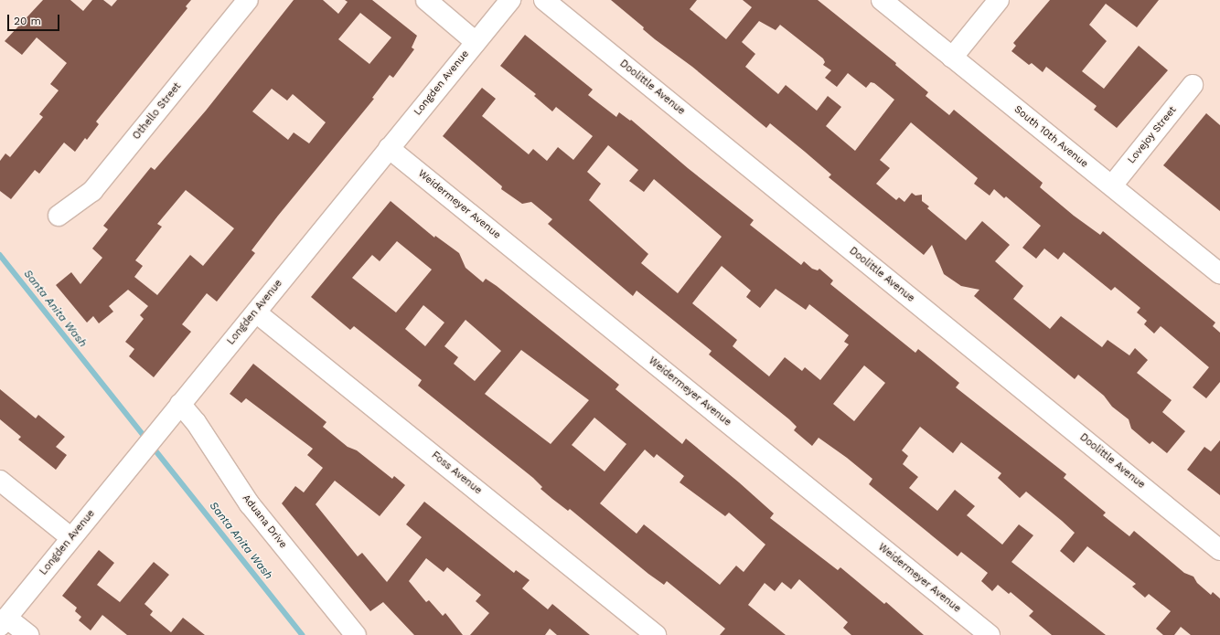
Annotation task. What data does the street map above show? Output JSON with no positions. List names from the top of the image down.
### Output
{
  "streets": {
    "street": [
      "Longden Avenue",
      "Doolittle Avenue",
      "Othello Street",
      "Lovejoy Street",
      "South 10th Avenue",
      "Weidermeyer Avenue",
      "Foss Avenue",
      "Aduana Drive"
    ]
  },
  "crossings": [
    ["Longden Avenue", "Weidermeyer Avenue"],
    ["Longden Avenue", "Foss Avenue"],
    ["Longden Avenue", "Aduana Drive"],
    ["Lovejoy Street", "South 10th Avenue"]
  ],
  "water": ["Santa Anita Wash"],
  "scale_bar": "20 m"
}
